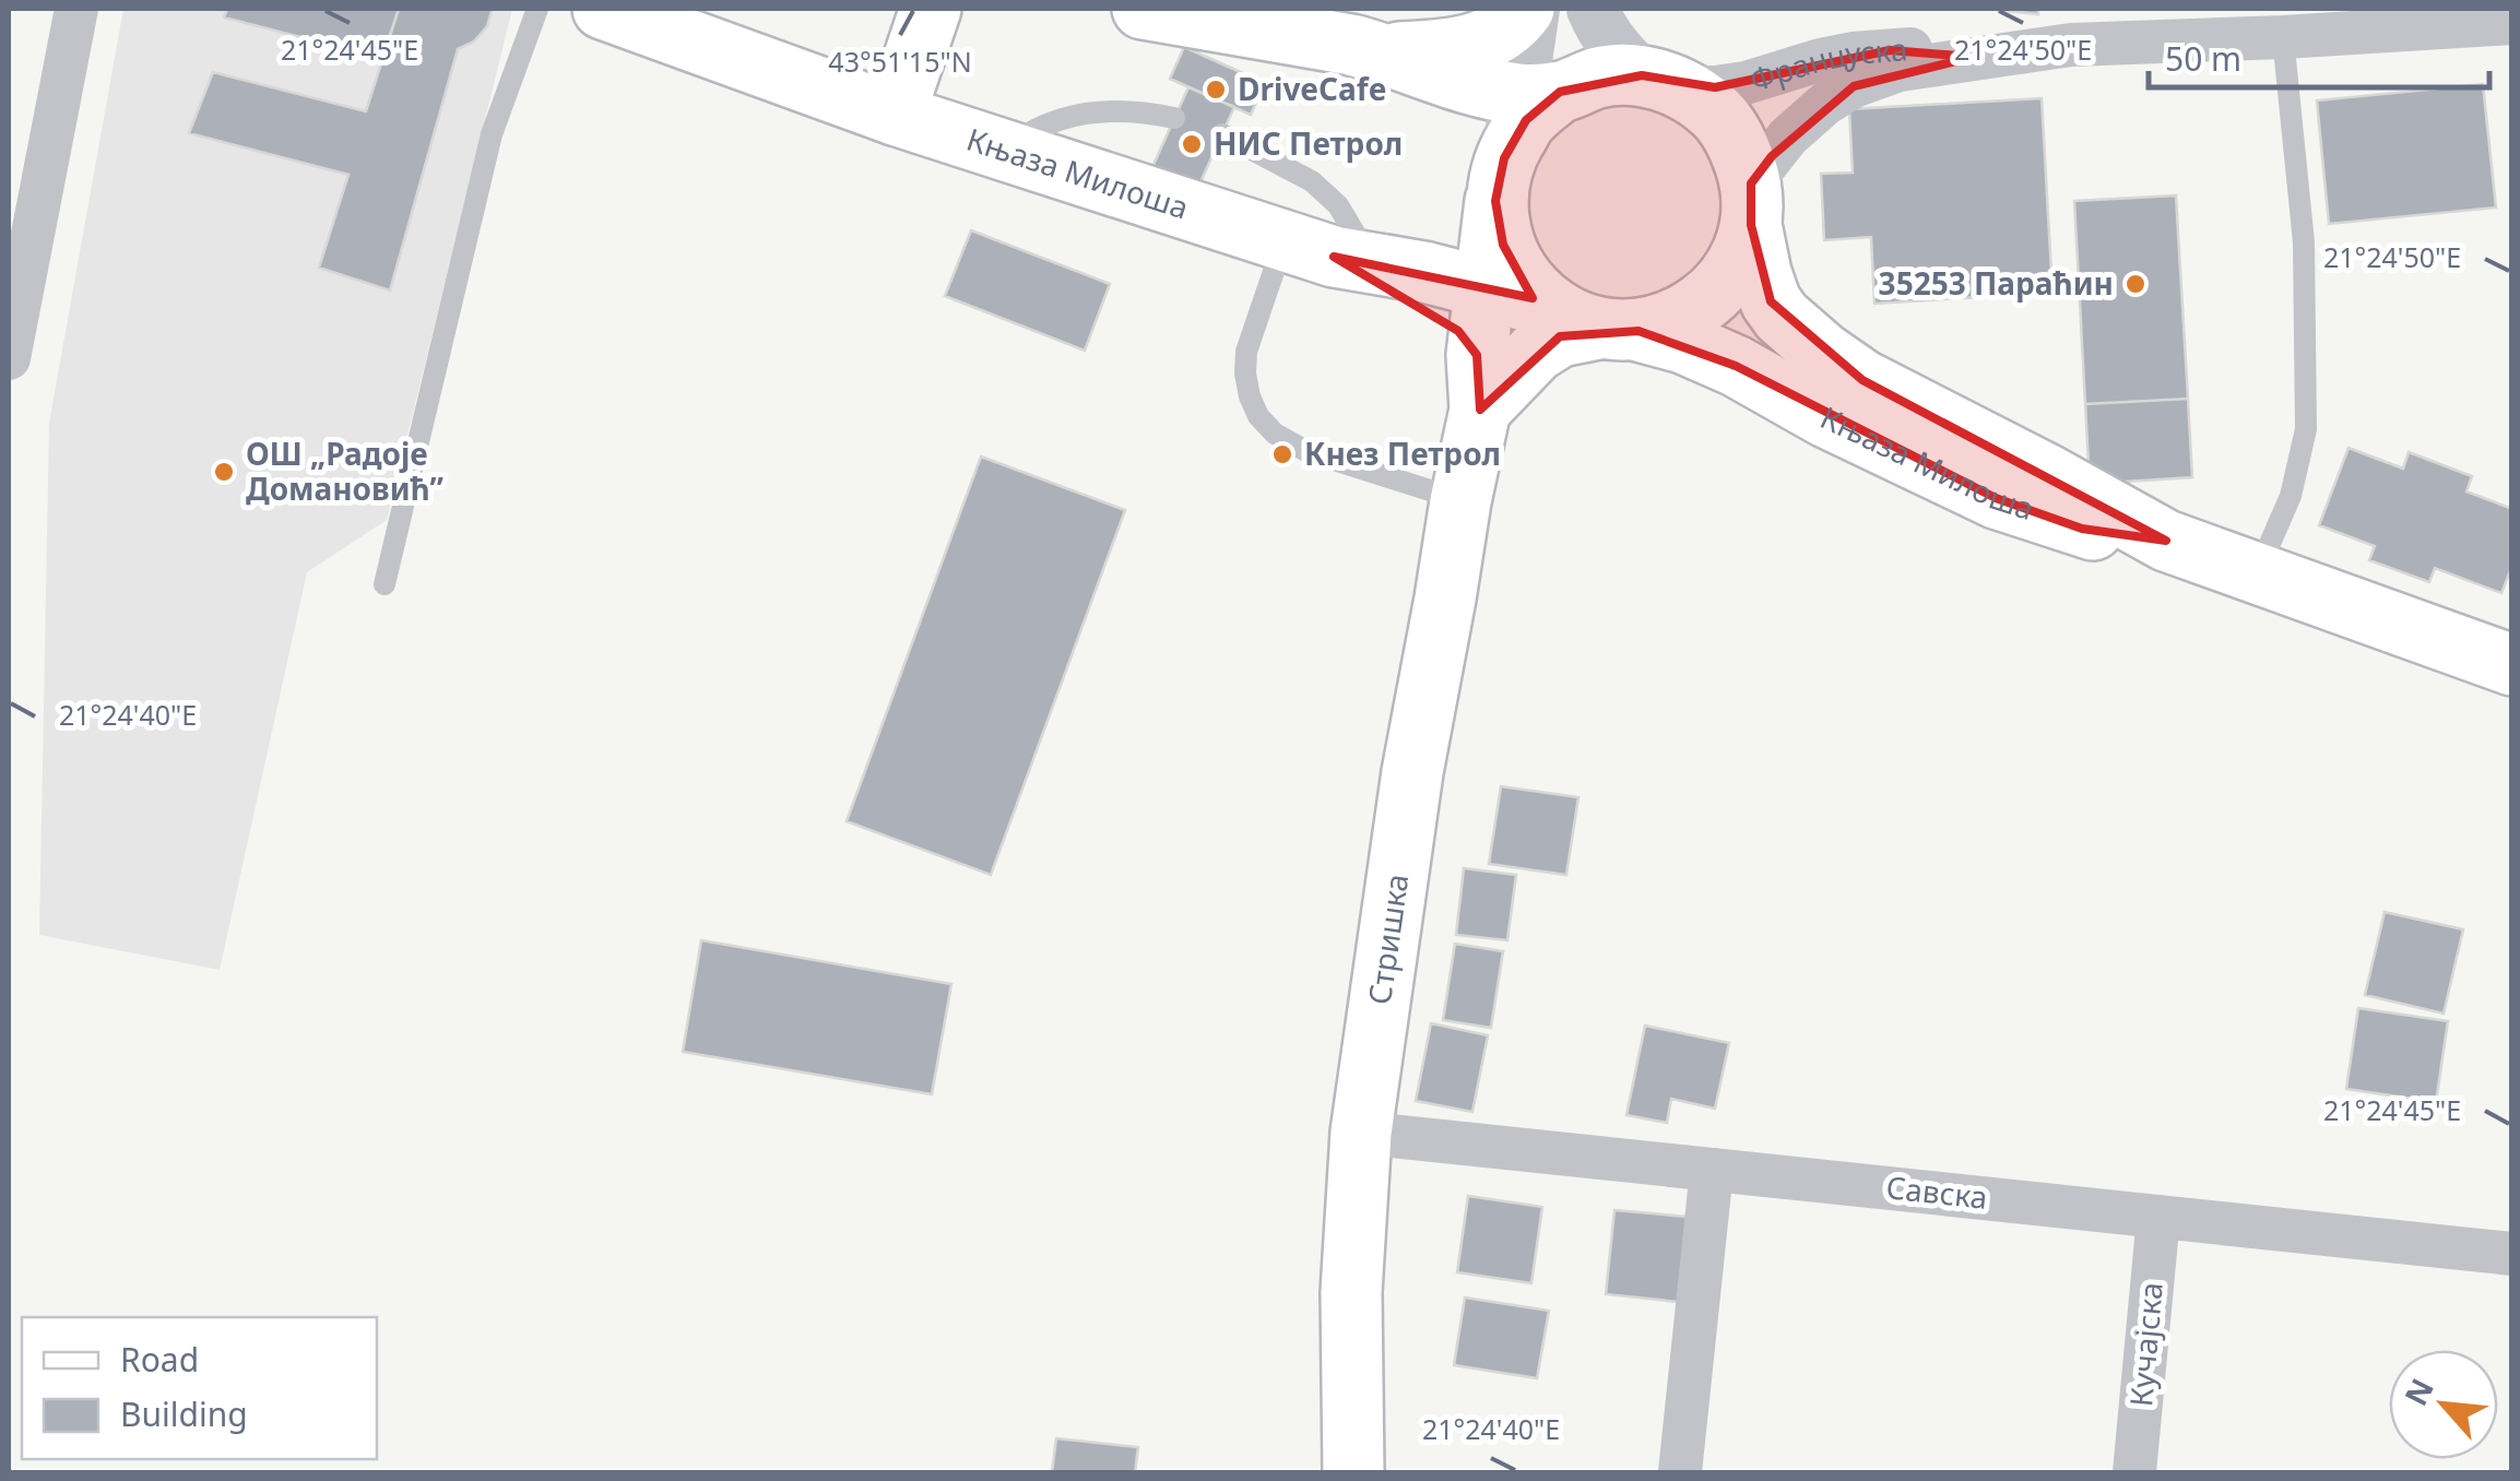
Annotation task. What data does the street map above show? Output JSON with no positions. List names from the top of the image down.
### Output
{
  "streets": {
    "main road": ["Књаза Милоша", "Стришка"],
    "street": ["Француска", "Савска", "Кучајска"]
  },
  "crossings": [
    ["Француска", "Књаза Милоша"],
    ["Француска", "Стришка"],
    ["Књаза Милоша", "Стришка"],
    ["Стришка", "Савска"],
    ["Савска", "Кучајска"]
  ],
  "places": [
    "DriveCafe",
    "НИС Петрол",
    "35253 Параћин",
    "Кнез Петрол",
    "ОШ „Радоје Домановић”"
  ],
  "legend": ["Road", "Building"],
  "scale_bar": "50 m",
  "north": "top left",
  "coordinates": [
    "21°24'45\"E",
    "21°24'50\"E",
    "43°51'15\"N",
    "21°24'40\"E"
  ]
}
